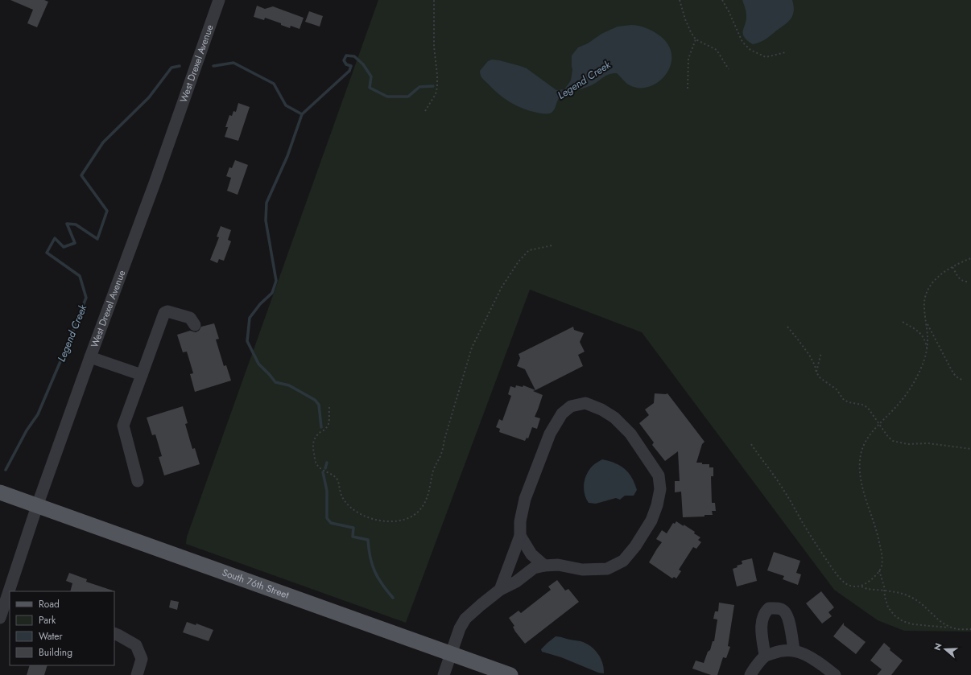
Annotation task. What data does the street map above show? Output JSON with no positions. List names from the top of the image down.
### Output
{
  "streets": {
    "main road": ["South 76th Street"],
    "street": ["West Drexel Avenue"]
  },
  "crossings": [
    ["West Drexel Avenue", "South 76th Street"]
  ],
  "water": ["Legend Creek"],
  "legend": [
    "Road",
    "Park",
    "Water",
    "Building"
  ],
  "north": "left"
}
